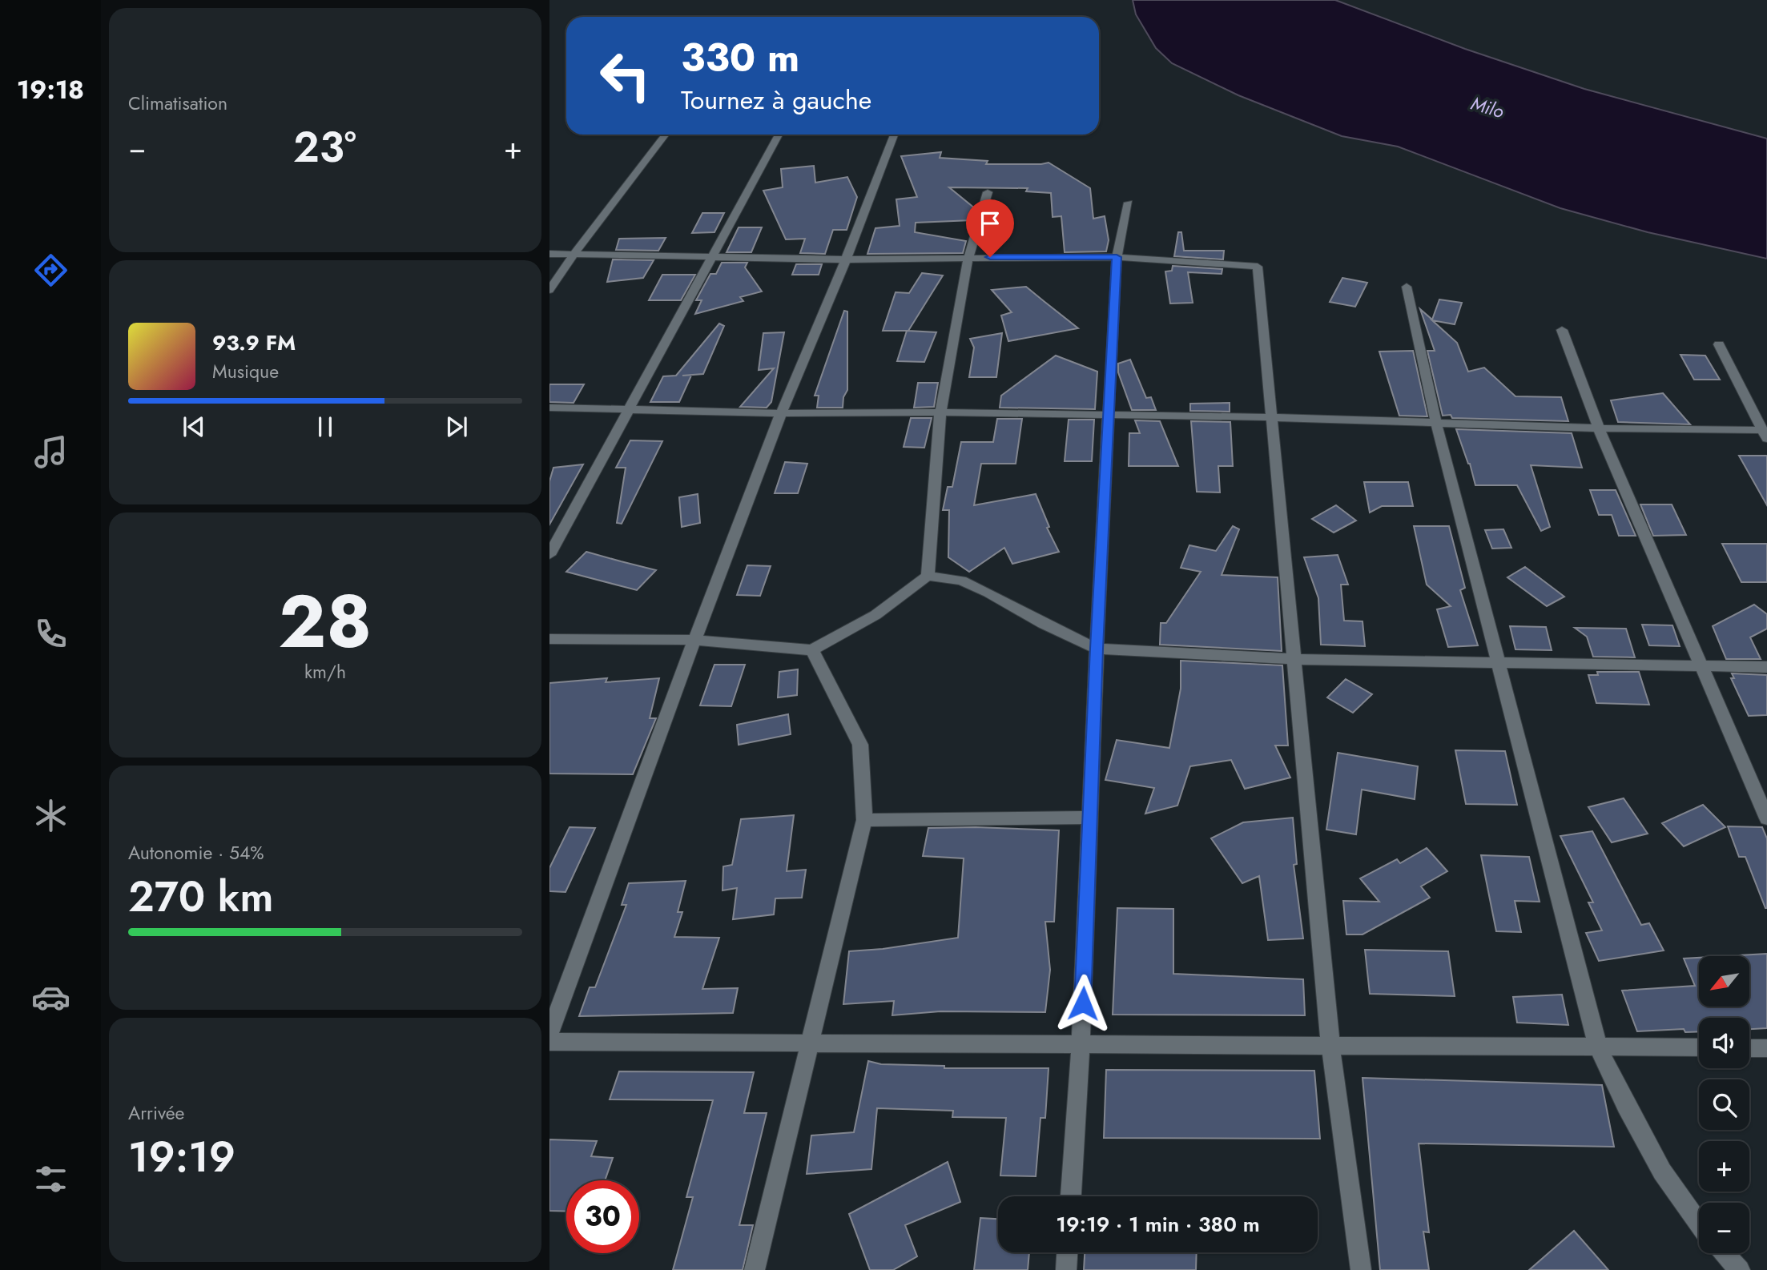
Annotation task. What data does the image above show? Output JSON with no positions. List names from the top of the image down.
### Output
{
  "water": ["Milo"],
  "north": "bottom left",
  "page": {
    "tabs": "19:18",
    "tile": [
      "Climatisation",
      ["28", "km/h"],
      ["Autonomie · 54%", "270 km"],
      ["Arrivée", "19:19"]
    ],
    "turn": ["330 m", "Tournez à gauche"],
    "heat": ["−", "23°", "+"],
    "song": ["93.9 FM", "Musique"],
    "map_buttons": ["+", "−"],
    "limit": "30",
    "trip": "19:19 · 1 min · 380 m"
  }
}
